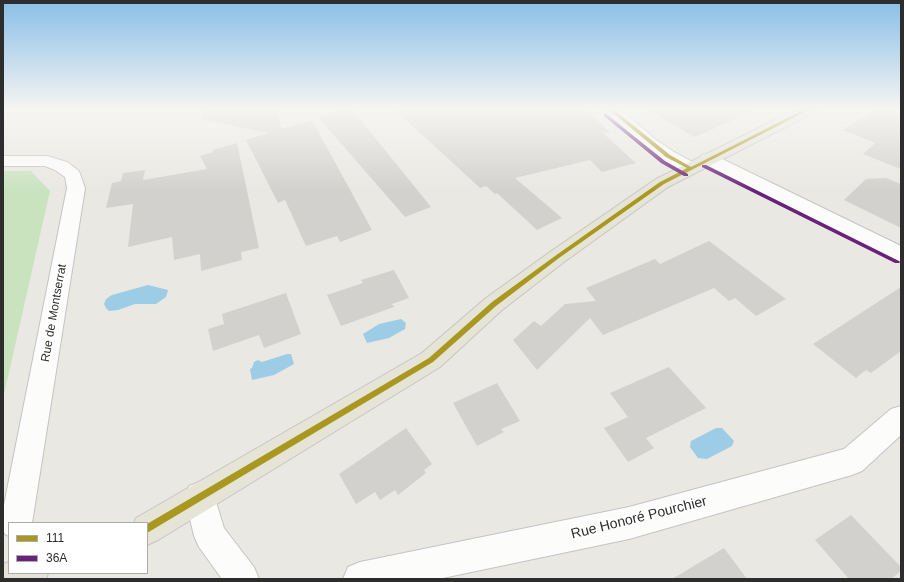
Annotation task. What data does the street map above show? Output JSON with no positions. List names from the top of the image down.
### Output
{
  "streets": {
    "street": ["Rue de Montserrat", "Rue Honoré Pourchier"]
  },
  "lines": ["transit line 111", "transit line 36A"],
  "legend": ["111", "36A"]
}
